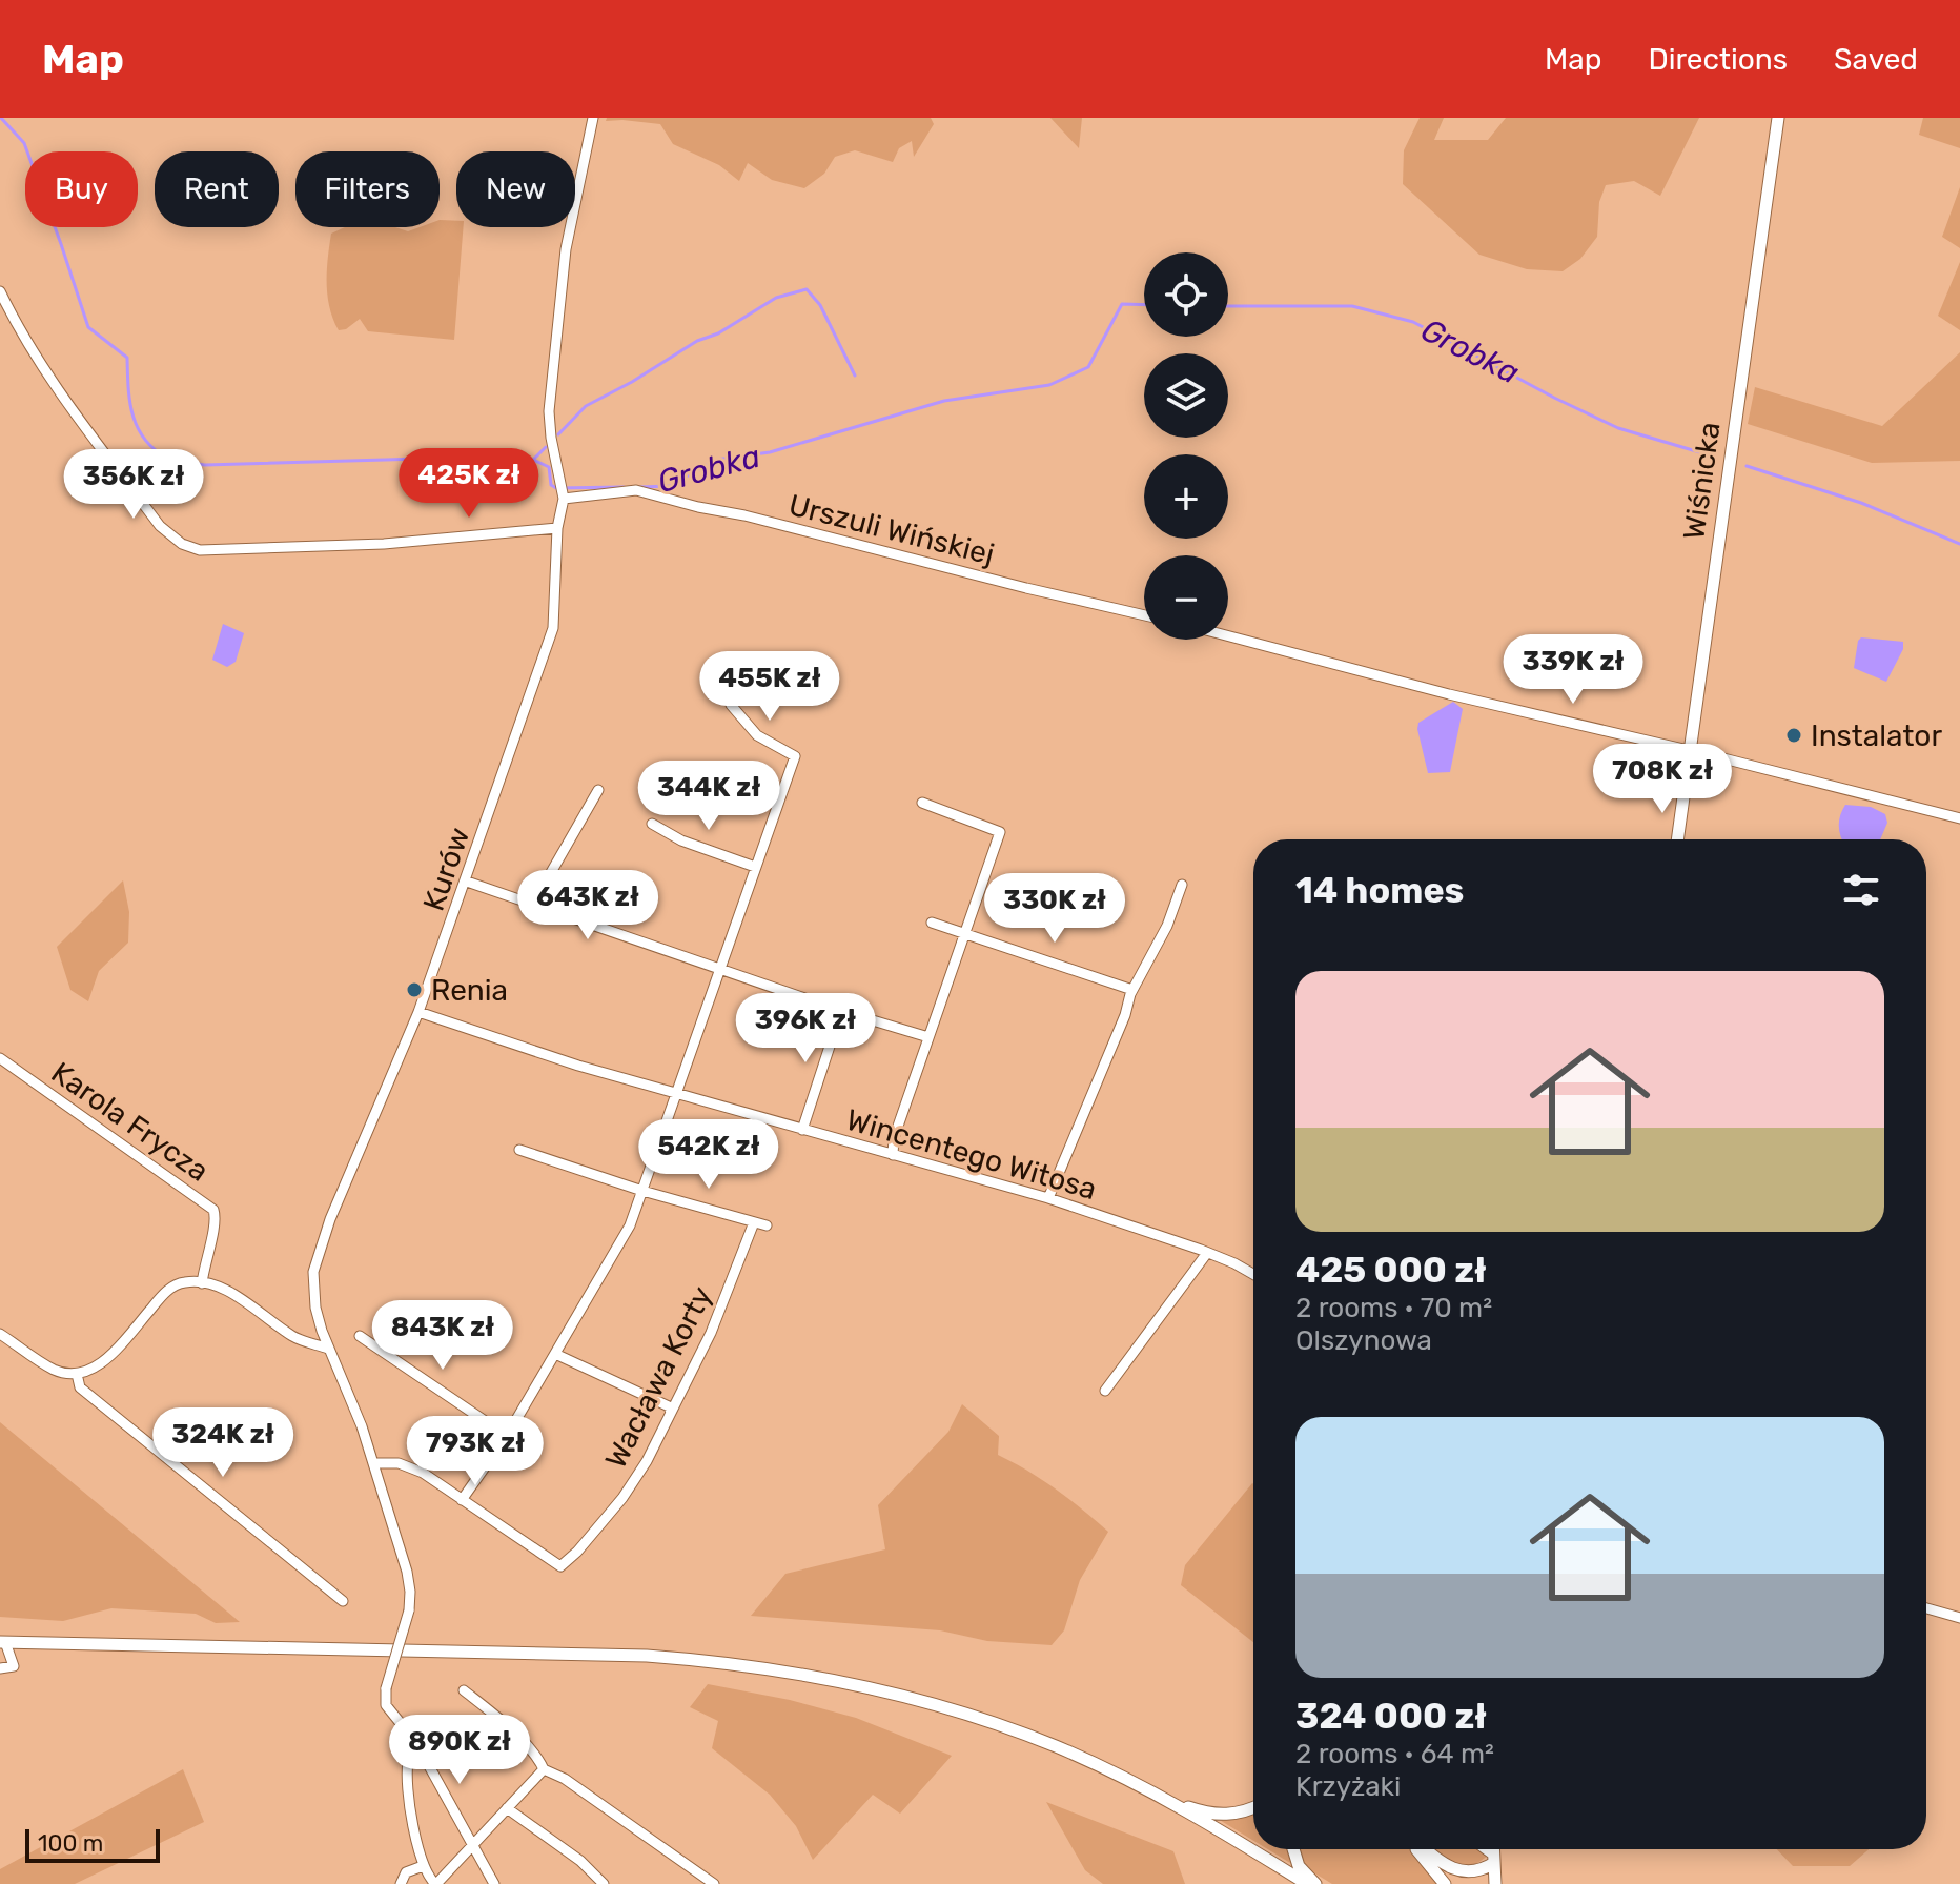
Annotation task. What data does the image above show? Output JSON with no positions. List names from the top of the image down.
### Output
{
  "streets": {
    "main road": ["Wiśnicka"],
    "street": [
      "Urszuli Wińskiej",
      "Kurów",
      "Karola Frycza",
      "Wincentego Witosa",
      "Wacława Korty"
    ]
  },
  "crossings": [
    ["Urszuli Wińskiej", "Kurów"],
    ["Kurów", "Wincentego Witosa"],
    ["Kurów", "Wacława Korty"]
  ],
  "water": ["Grobka"],
  "places": ["Instalator", "Renia"],
  "scale_bar": "100 m",
  "page": {
    "header": "Map",
    "nav": ["Map", "Directions", "Saved"],
    "chip": [
      "Buy",
      "Rent",
      "Filters",
      "New"
    ],
    "map_buttons": ["+", "−"],
    "price": [
      "425K zł",
      "356K zł",
      "339K zł",
      "455K zł",
      "708K zł",
      "344K zł",
      "643K zł",
      "330K zł",
      "396K zł",
      "542K zł",
      "843K zł",
      "324K zł",
      "793K zł",
      "890K zł"
    ],
    "heading": "14 homes",
    "list": [
      {
        "name": "425 000 zł",
        "note": "2 rooms · 70 m² · Olszynowa"
      },
      {
        "name": "324 000 zł",
        "note": "2 rooms · 64 m² · Krzyżaki"
      }
    ],
    "scale": "100 m"
  }
}
